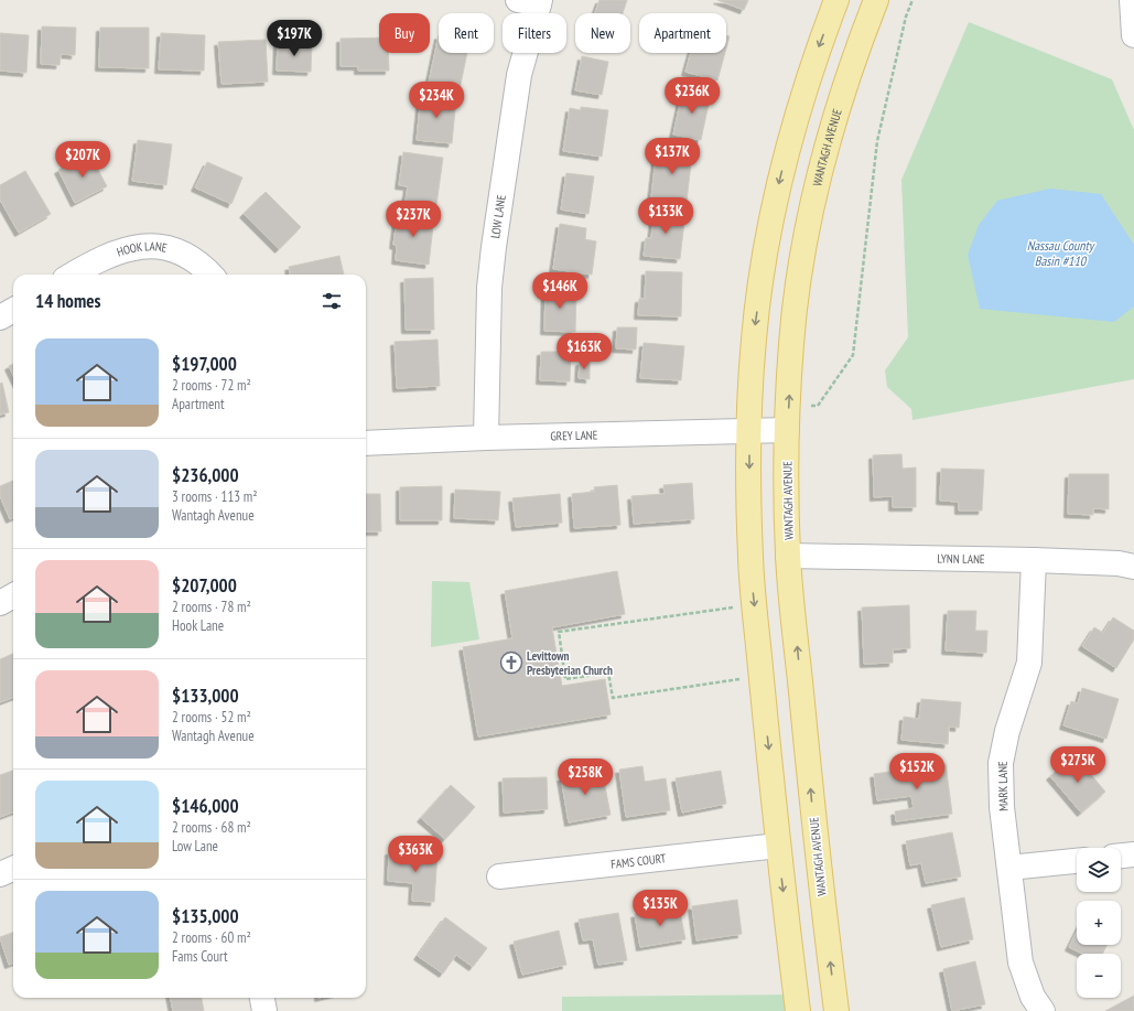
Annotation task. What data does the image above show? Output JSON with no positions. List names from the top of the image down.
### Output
{
  "streets": {
    "main road": ["WANTAGH AVENUE"],
    "street": [
      "LOW LANE",
      "HOOK LANE",
      "GREY LANE",
      "LYNN LANE",
      "MARK LANE",
      "FAMS COURT"
    ]
  },
  "crossings": [
    ["WANTAGH AVENUE", "GREY LANE"],
    ["WANTAGH AVENUE", "LYNN LANE"],
    ["LOW LANE", "GREY LANE"],
    ["LYNN LANE", "MARK LANE"]
  ],
  "water": ["Nassau County Basin #110"],
  "places": {
    "church": ["Levittown Presbyterian Church"]
  },
  "page": {
    "chip": [
      "Buy",
      "Rent",
      "Filters",
      "New",
      "Apartment"
    ],
    "price": [
      "$197K",
      "$236K",
      "$234K",
      "$137K",
      "$207K",
      "$133K",
      "$237K",
      "$146K",
      "$163K",
      "$275K",
      "$152K",
      "$258K",
      "$363K",
      "$135K"
    ],
    "heading": "14 homes",
    "list": [
      {
        "name": "$197,000",
        "note": "2 rooms · 72 m² · Apartment"
      },
      {
        "name": "$236,000",
        "note": "3 rooms · 113 m² · Wantagh Avenue"
      },
      {
        "name": "$207,000",
        "note": "2 rooms · 78 m² · Hook Lane"
      },
      {
        "name": "$133,000",
        "note": "2 rooms · 52 m² · Wantagh Avenue"
      },
      {
        "name": "$146,000",
        "note": "2 rooms · 68 m² · Low Lane"
      },
      {
        "name": "$135,000",
        "note": "2 rooms · 60 m² · Fams Court"
      }
    ],
    "map_buttons": ["+", "−"]
  }
}
